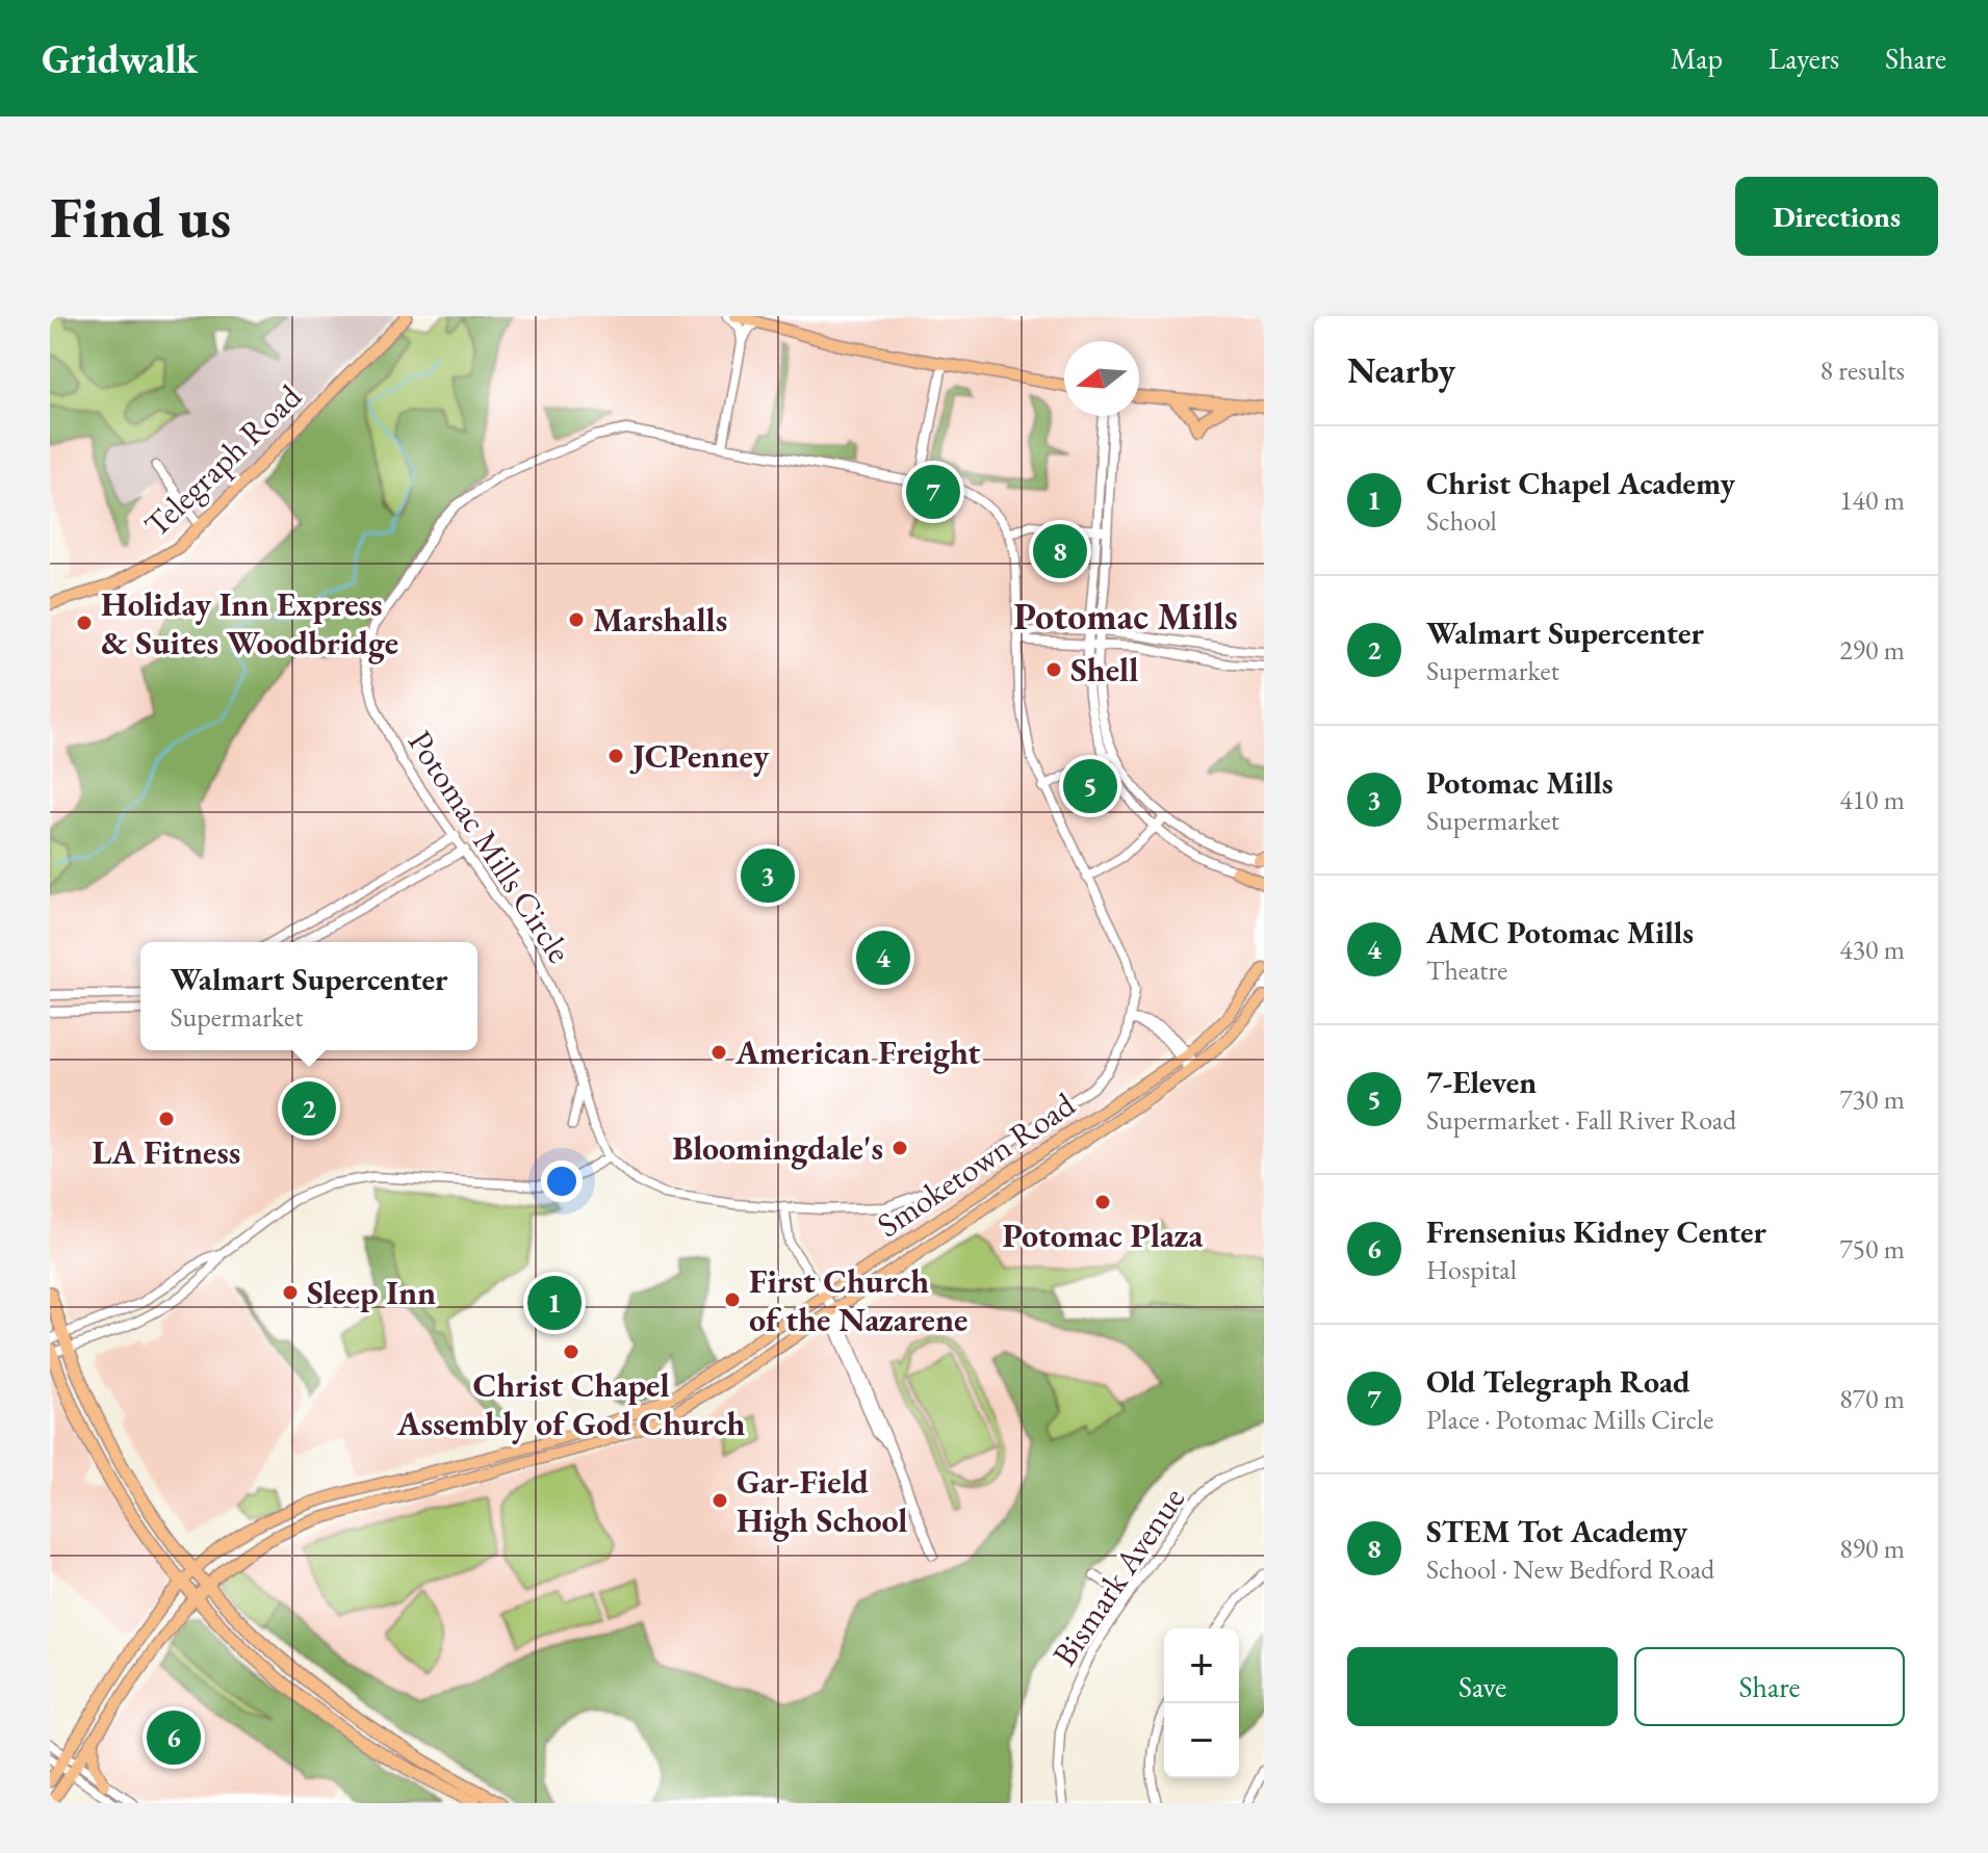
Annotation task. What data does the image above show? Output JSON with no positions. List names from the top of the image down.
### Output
{
  "streets": {
    "main road": ["Telegraph Road", "Smoketown Road"],
    "street": ["Potomac Mills Circle", "Bismark Avenue"]
  },
  "districts": ["Potomac Mills"],
  "places": [
    "Marshalls",
    "Holiday Inn Express & Suites Woodbridge",
    "Shell",
    "JCPenney",
    "American Freight",
    "LA Fitness",
    "Bloomingdale's",
    "Potomac Plaza",
    "Sleep Inn",
    "First Church of the Nazarene",
    "Christ Chapel Assembly of God Church",
    "Gar-Field High School"
  ],
  "north": "left",
  "page": {
    "header": "Gridwalk",
    "nav": ["Map", "Layers", "Share"],
    "buttons": [
      "Directions",
      ["Save", "Share"]
    ],
    "title": "Find us",
    "heading": ["Nearby", "8 results"],
    "list": [
      {
        "mark": "1",
        "name": "Christ Chapel Academy",
        "note": "School",
        "value": "140 m"
      },
      {
        "mark": "2",
        "name": "Walmart Supercenter",
        "note": "Supermarket",
        "value": "290 m"
      },
      {
        "mark": "3",
        "name": "Potomac Mills",
        "note": "Supermarket",
        "value": "410 m"
      },
      {
        "mark": "4",
        "name": "AMC Potomac Mills",
        "note": "Theatre",
        "value": "430 m"
      },
      {
        "mark": "5",
        "name": "7-Eleven",
        "note": "Supermarket · Fall River Road",
        "value": "730 m"
      },
      {
        "mark": "6",
        "name": "Frensenius Kidney Center",
        "note": "Hospital",
        "value": "750 m"
      },
      {
        "mark": "7",
        "name": "Old Telegraph Road",
        "note": "Place · Potomac Mills Circle",
        "value": "870 m"
      },
      {
        "mark": "8",
        "name": "STEM Tot Academy",
        "note": "School · New Bedford Road",
        "value": "890 m"
      }
    ],
    "pins": [
      "7",
      "8",
      "5",
      "3",
      "4",
      "2",
      "1",
      "6"
    ],
    "popup": ["Walmart Supercenter", "Supermarket"],
    "map_buttons": ["+", "−"]
  }
}
